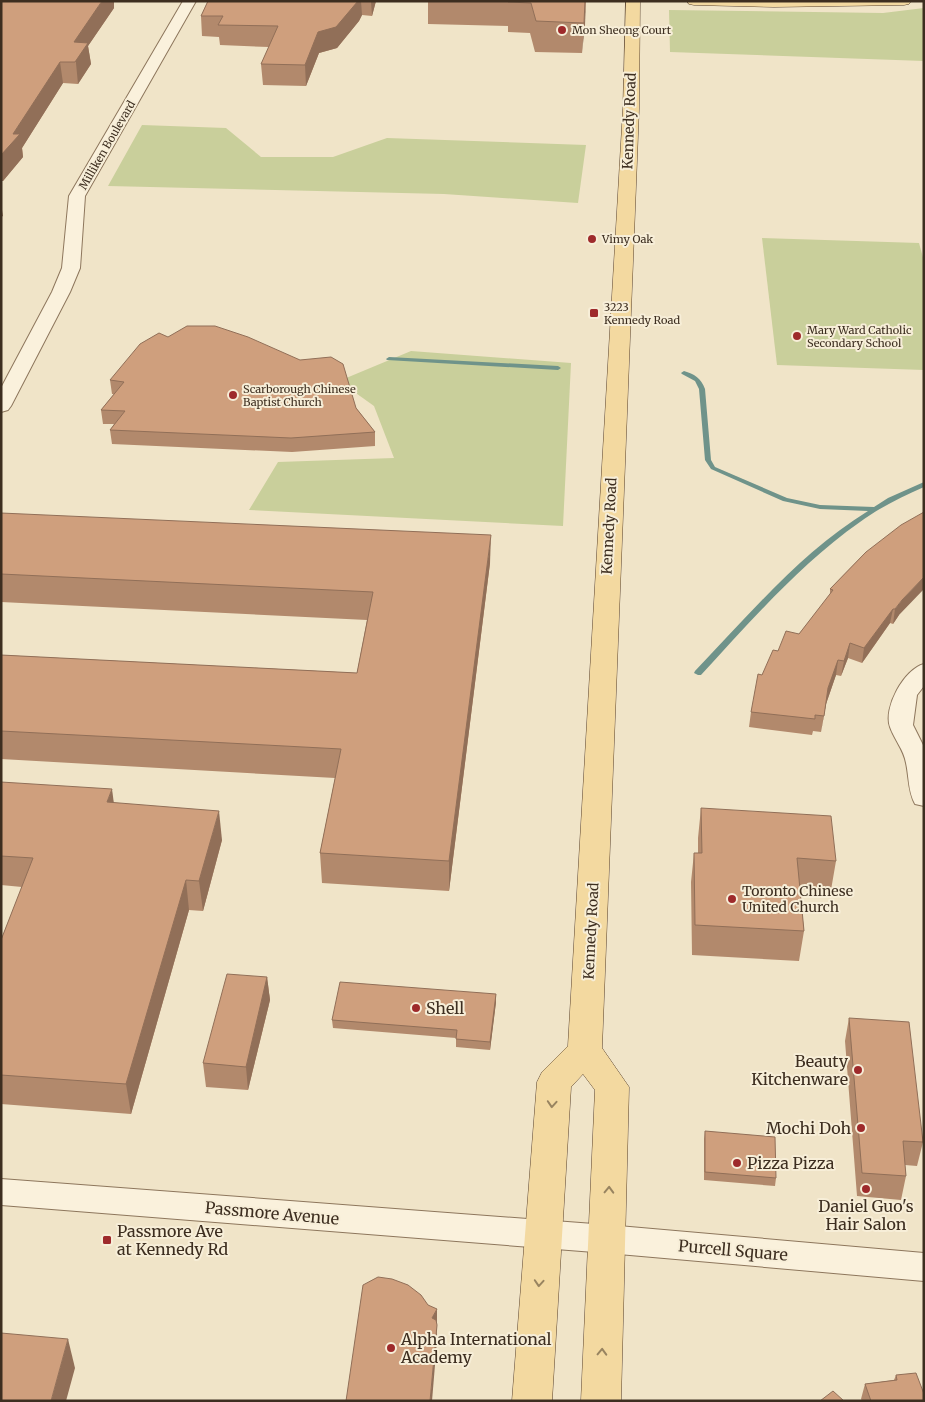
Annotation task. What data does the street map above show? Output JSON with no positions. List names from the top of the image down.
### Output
{
  "streets": {
    "main road": ["Kennedy Road"],
    "street": ["Milliken Boulevard", "Passmore Avenue", "Purcell Square"]
  },
  "crossings": [
    ["Passmore Avenue", "Purcell Square"]
  ],
  "places": {
    "other": [
      "Mon Sheong Court",
      "Vimy Oak",
      "Mary Ward Catholic Secondary School",
      "Scarborough Chinese Baptist Church",
      "Toronto Chinese United Church",
      "Shell",
      "Beauty Kitchenware",
      "Mochi Doh",
      "Pizza Pizza",
      "Daniel Guo's Hair Salon",
      "Alpha International Academy"
    ],
    "transit": ["3223 Kennedy Road", "Passmore Ave at Kennedy Rd"]
  }
}
